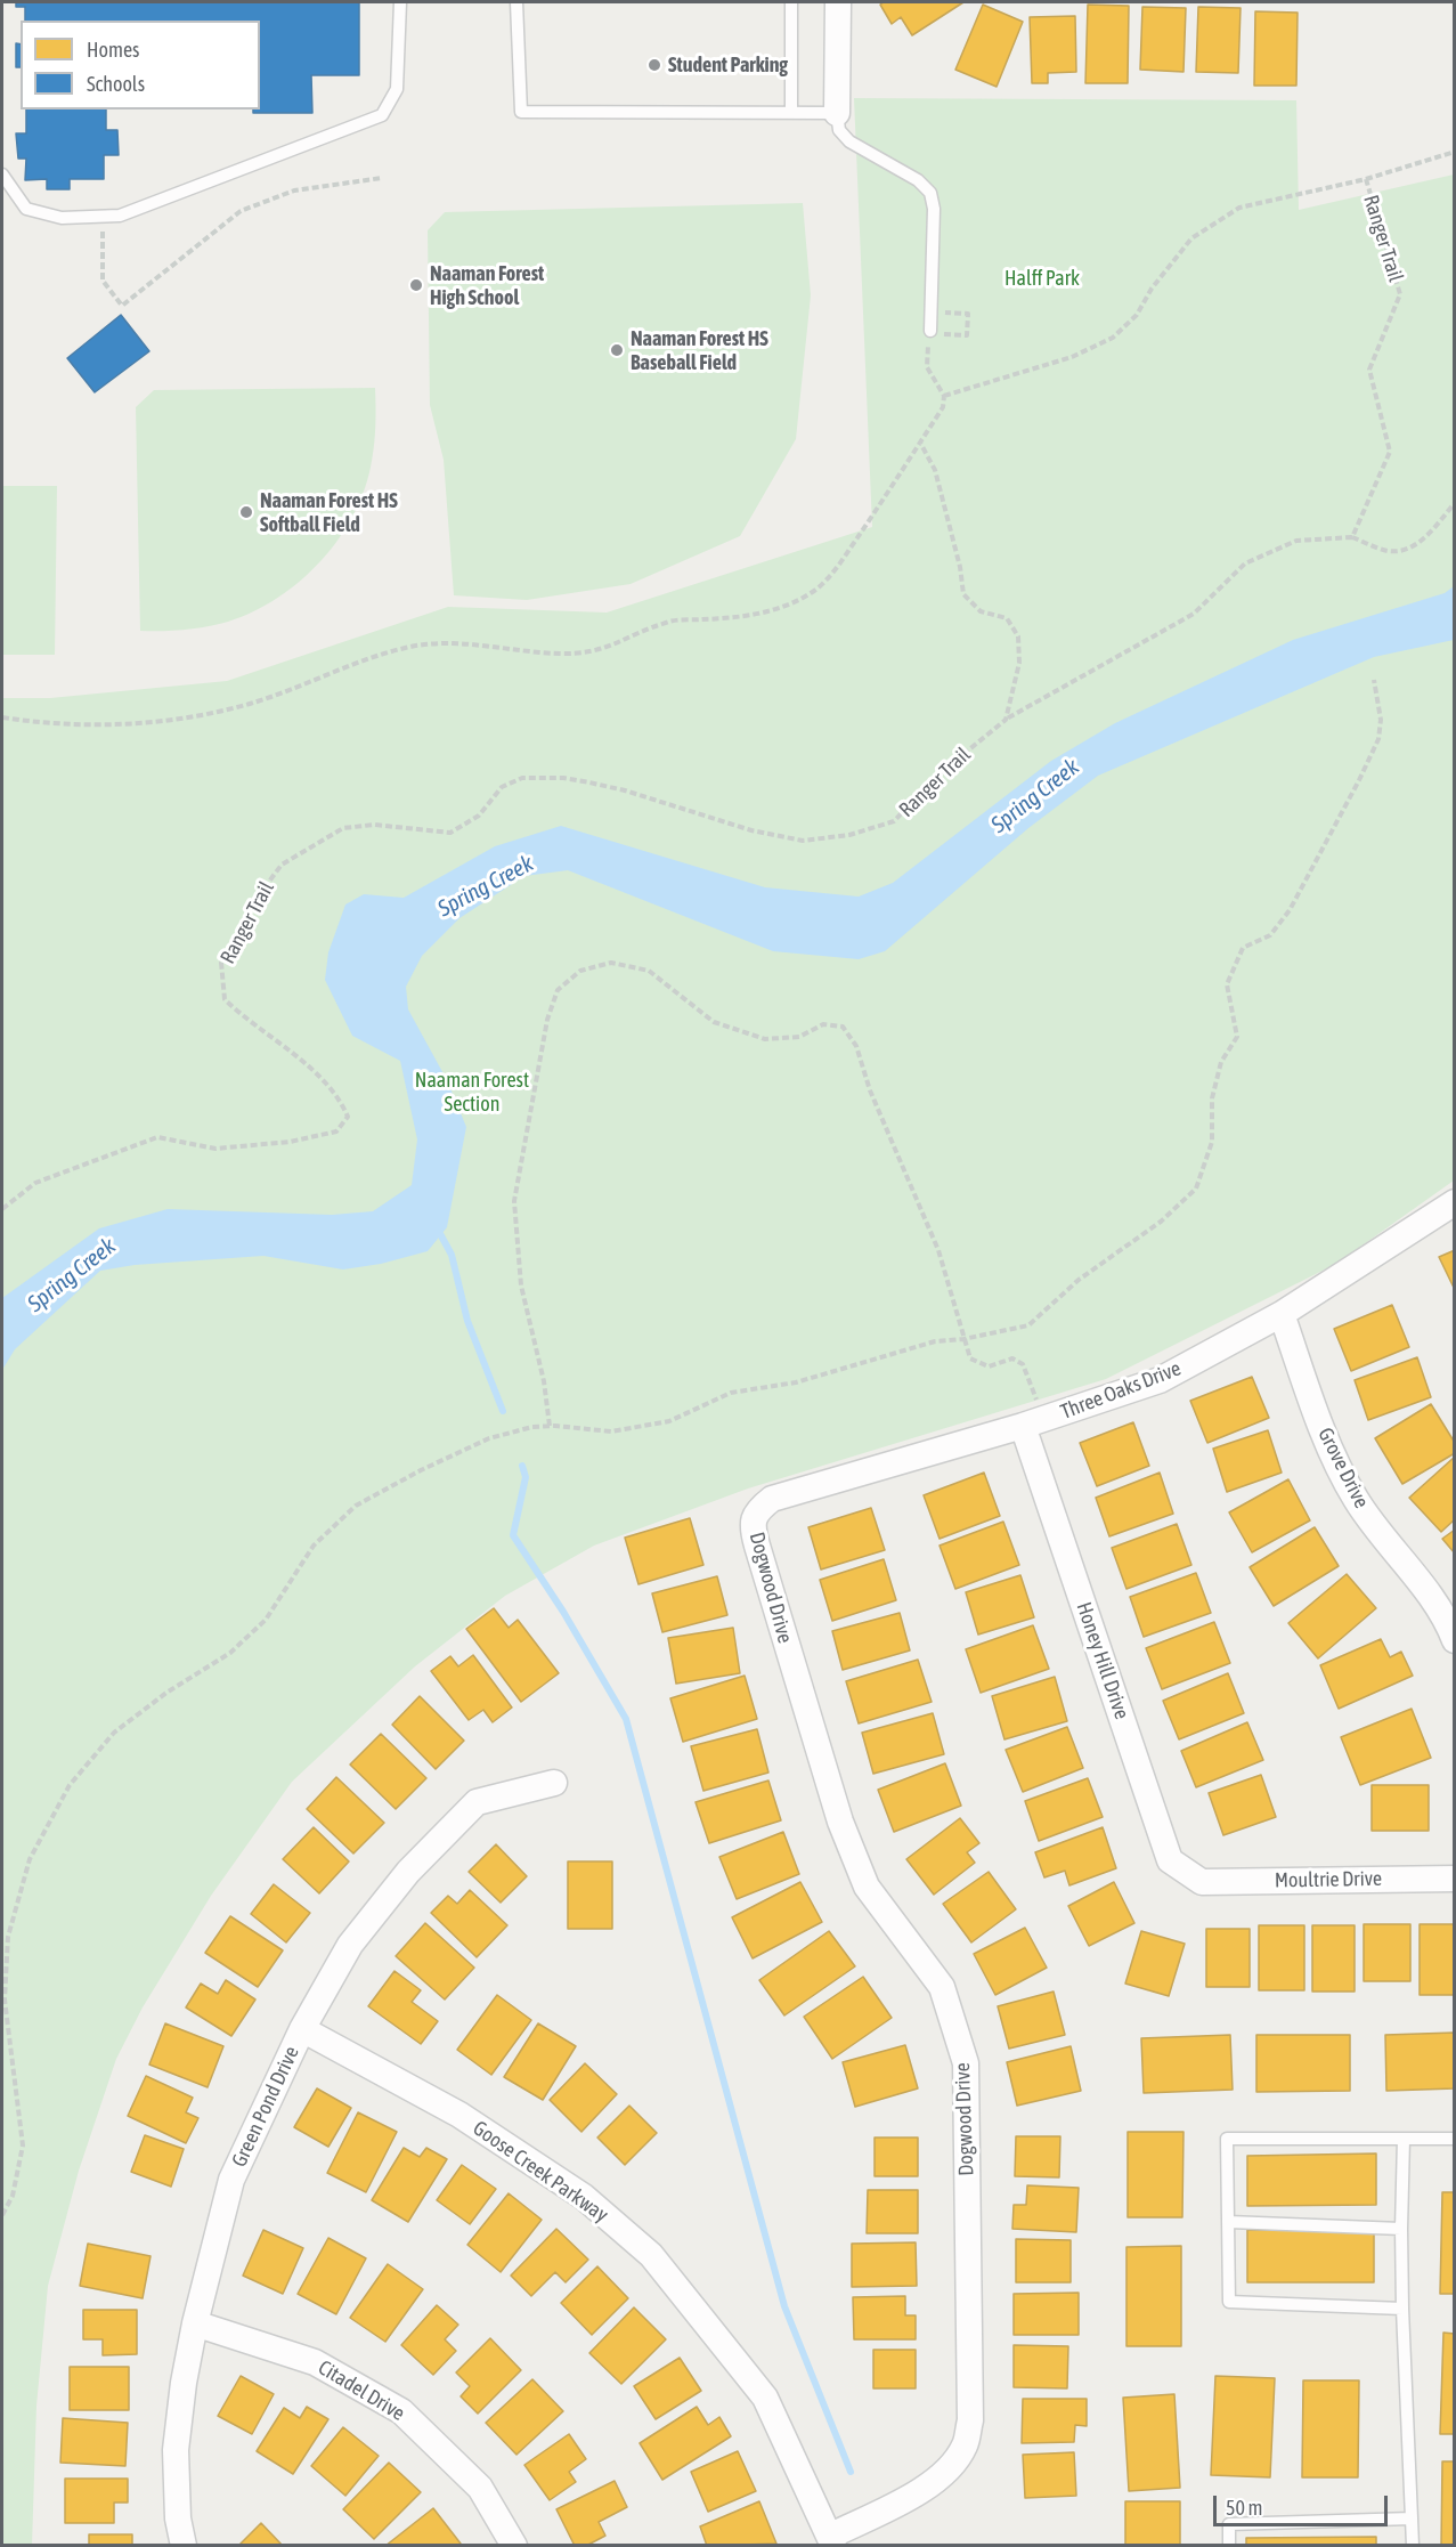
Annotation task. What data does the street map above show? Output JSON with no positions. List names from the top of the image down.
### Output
{
  "streets": {
    "street": [
      "Three Oaks Drive",
      "Grove Drive",
      "Dogwood Drive",
      "Honey Hill Drive",
      "Moultrie Drive",
      "Green Pond Drive",
      "Goose Creek Parkway",
      "Citadel Drive"
    ],
    "path": ["Ranger Trail"]
  },
  "crossings": [
    ["Three Oaks Drive", "Grove Drive"],
    ["Three Oaks Drive", "Dogwood Drive"],
    ["Three Oaks Drive", "Honey Hill Drive"],
    ["Dogwood Drive", "Goose Creek Parkway"],
    ["Honey Hill Drive", "Moultrie Drive"],
    ["Green Pond Drive", "Goose Creek Parkway"],
    ["Green Pond Drive", "Citadel Drive"]
  ],
  "water": ["Spring Creek"],
  "parks": ["Halff Park", "Naaman Forest Section"],
  "places": [
    "Student Parking",
    "Naaman Forest High School",
    "Naaman Forest HS Baseball Field",
    "Naaman Forest HS Softball Field"
  ],
  "legend": ["Homes", "Schools"],
  "scale_bar": "50 m"
}
